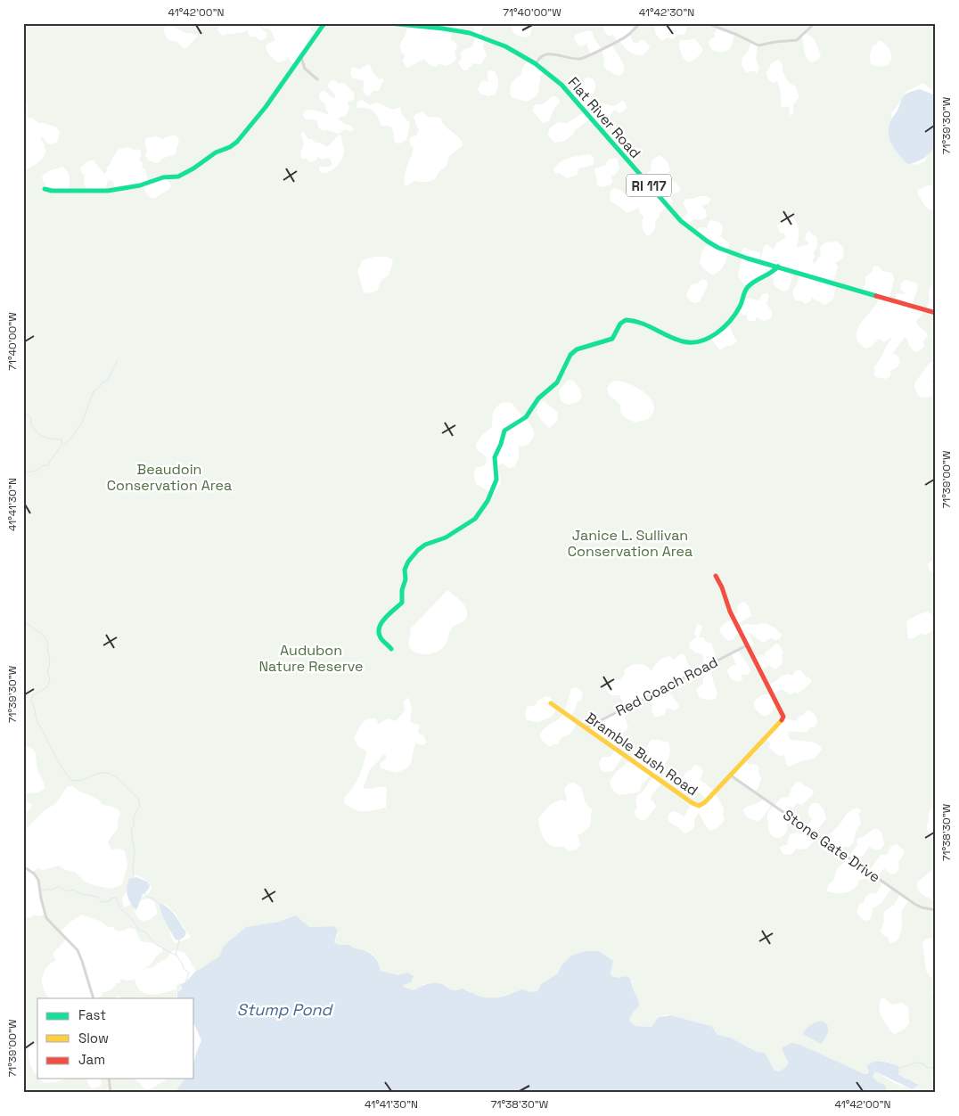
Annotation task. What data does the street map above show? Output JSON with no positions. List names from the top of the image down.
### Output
{
  "streets": {
    "street": [
      "Flat River Road",
      "RI 117",
      "Red Coach Road",
      "Bramble Bush Road",
      "Stone Gate Drive"
    ]
  },
  "crossings": [
    ["Red Coach Road", "Bramble Bush Road"],
    ["Bramble Bush Road", "Stone Gate Drive"]
  ],
  "water": ["Stump Pond"],
  "parks": ["Beaudoin Conservation Area", "Janice L. Sullivan Conservation Area", "Audubon Nature Reserve"],
  "legend": ["Fast", "Slow", "Jam"],
  "coordinates": [
    "41°42'00\"N",
    "71°40'00\"W",
    "41°42'30\"N",
    "71°39'30\"W",
    "71°39'00\"W",
    "41°41'30\"N",
    "71°38'30\"W"
  ]
}
